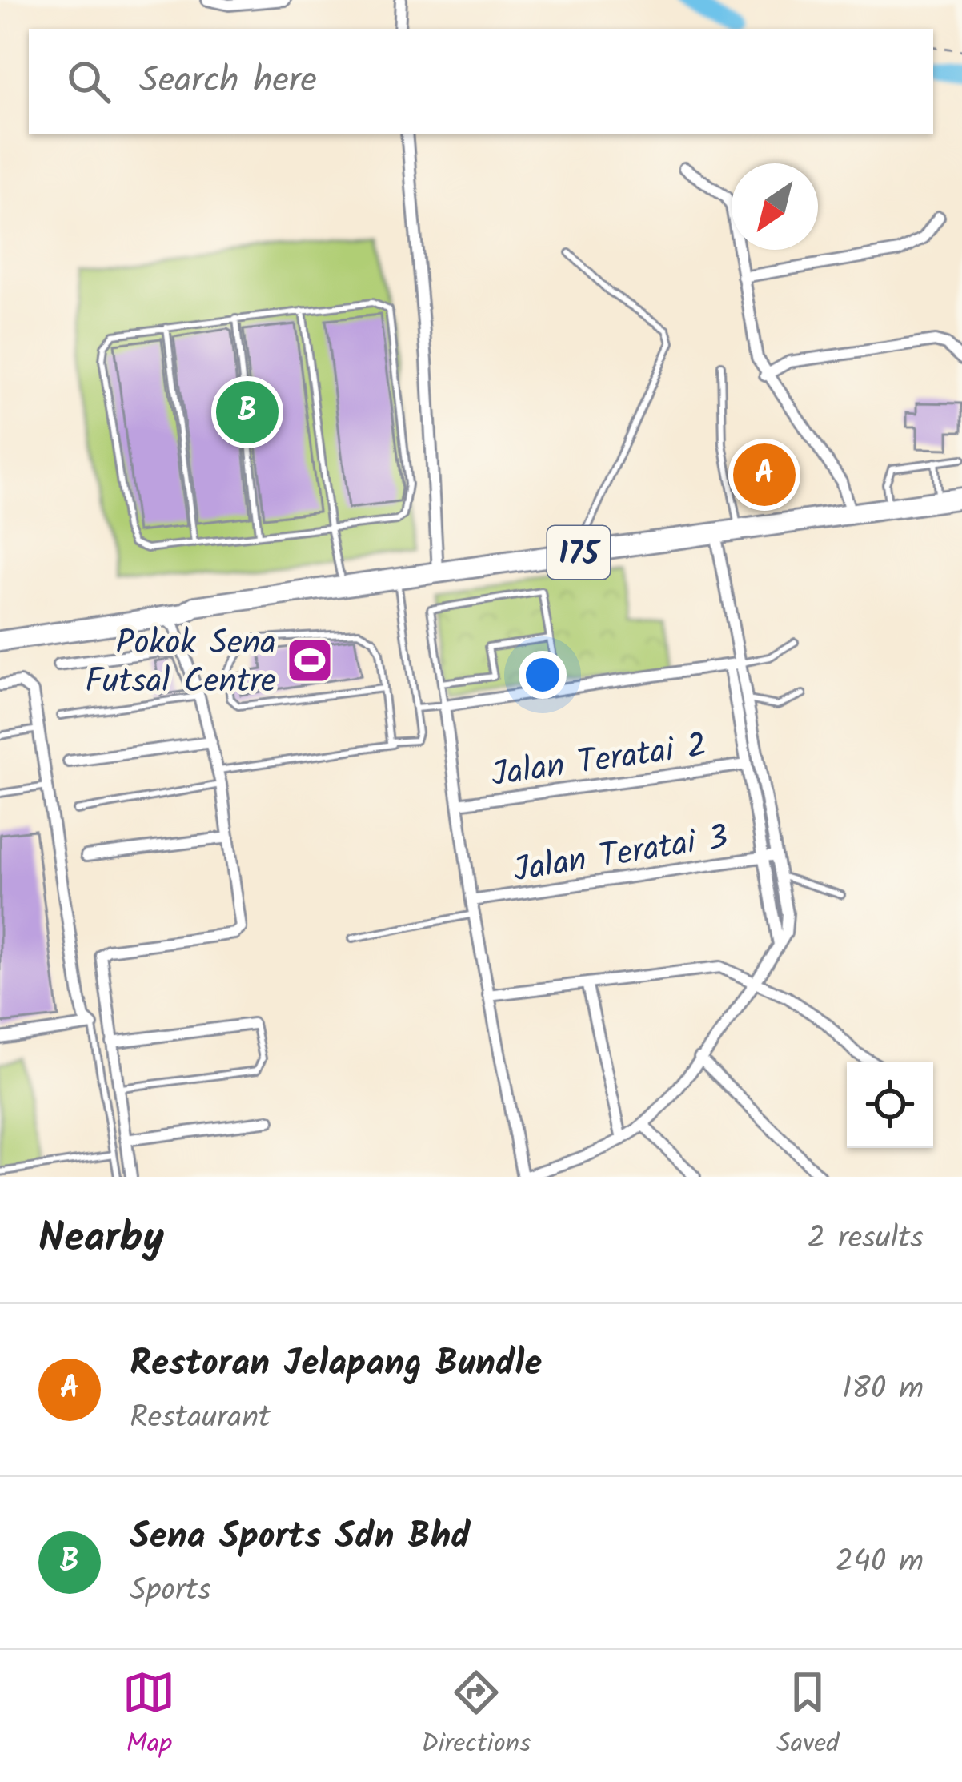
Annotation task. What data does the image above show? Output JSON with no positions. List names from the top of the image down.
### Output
{
  "streets": {
    "highway": ["175"],
    "street": ["Jalan Teratai 2", "Jalan Teratai 3"]
  },
  "places": {
    "sports": ["Pokok Sena Futsal Centre"]
  },
  "north": "bottom left",
  "page": {
    "search": "Search here",
    "pins": ["B", "A"],
    "heading": ["Nearby", "2 results"],
    "list": [
      {
        "mark": "A",
        "name": "Restoran Jelapang Bundle",
        "note": "Restaurant",
        "value": "180 m"
      },
      {
        "mark": "B",
        "name": "Sena Sports Sdn Bhd",
        "note": "Sports",
        "value": "240 m"
      }
    ],
    "nav": ["Map", "Directions", "Saved"]
  }
}
